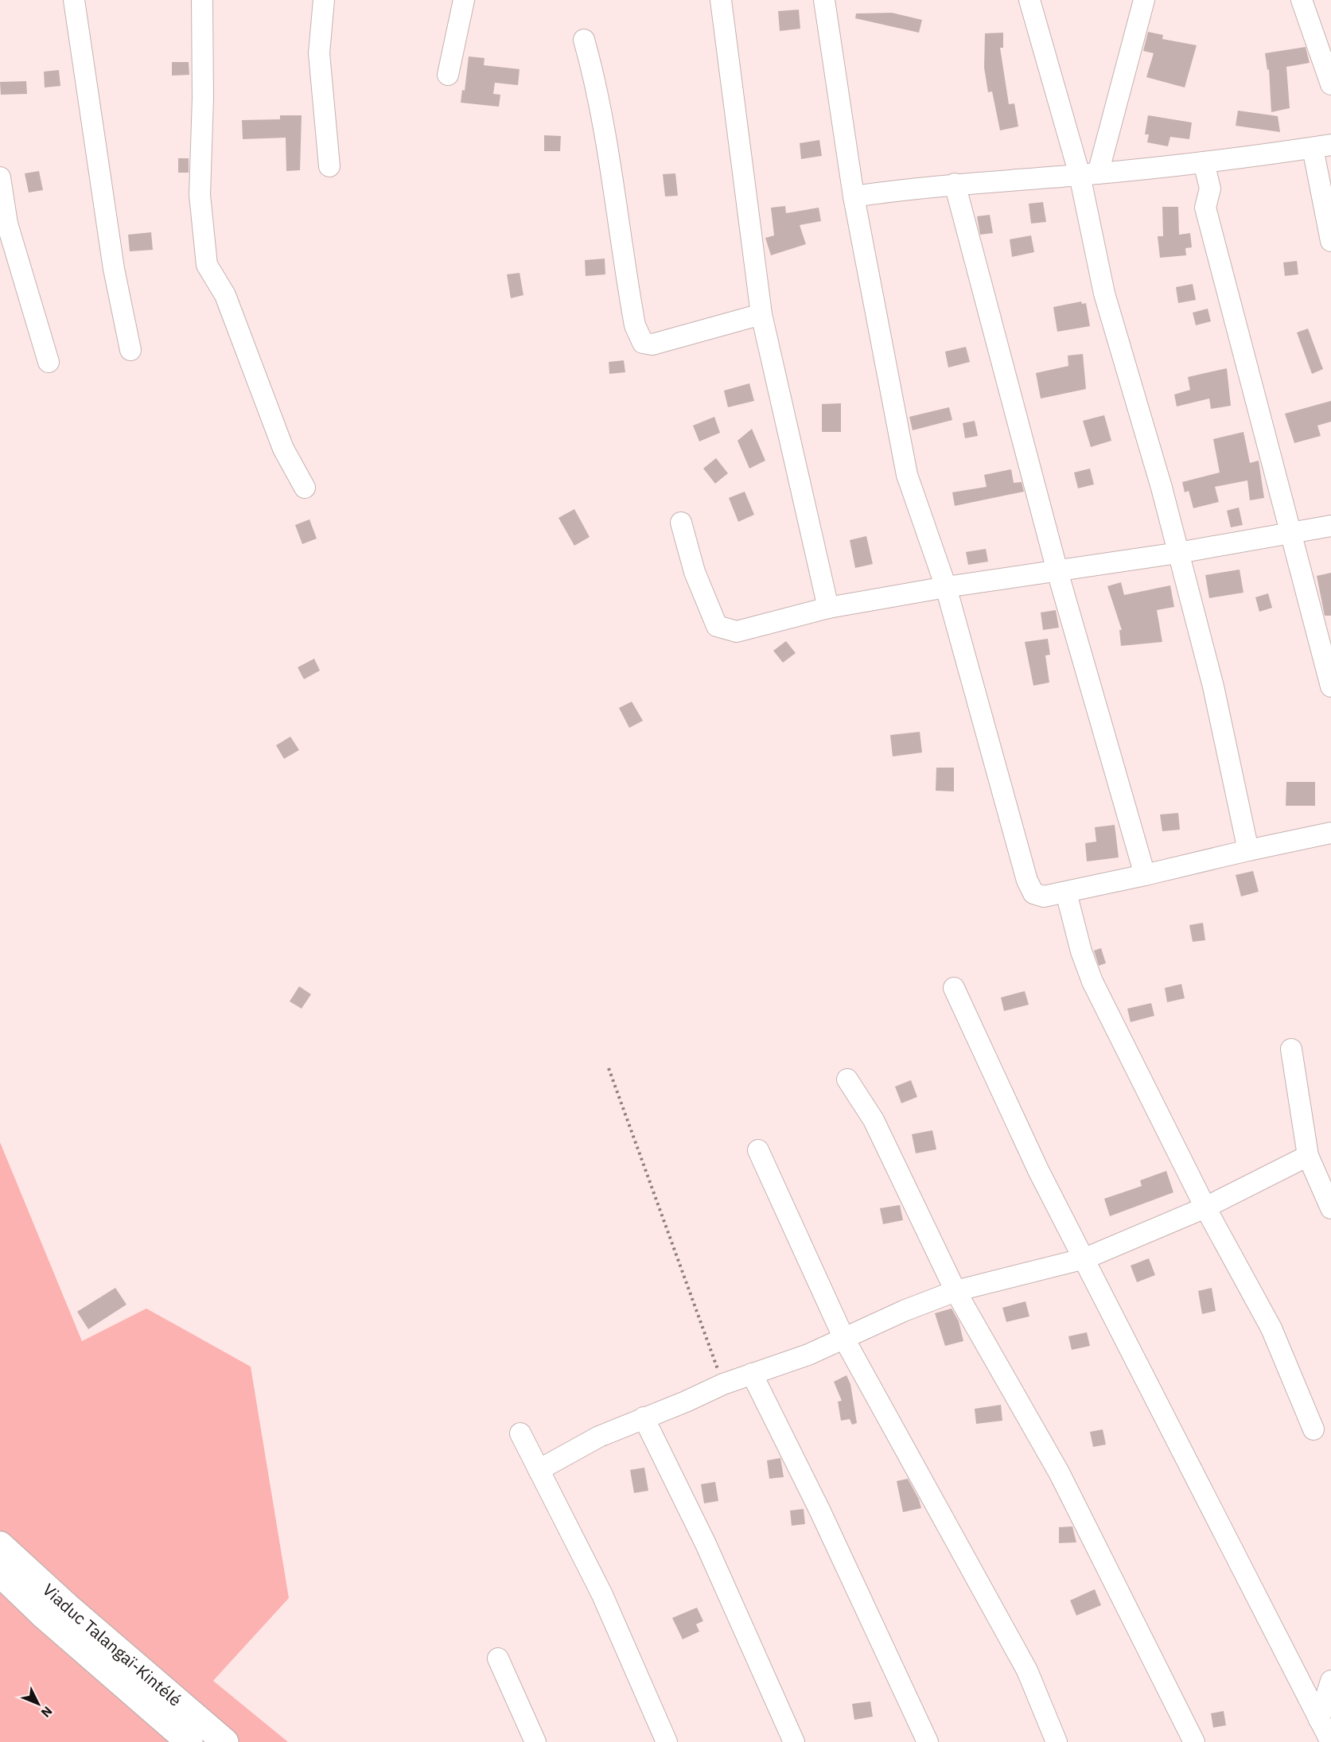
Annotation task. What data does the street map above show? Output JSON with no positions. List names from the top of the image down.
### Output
{
  "streets": {
    "highway": ["Viaduc Talangaï-Kintélé"]
  },
  "north": "bottom right"
}
